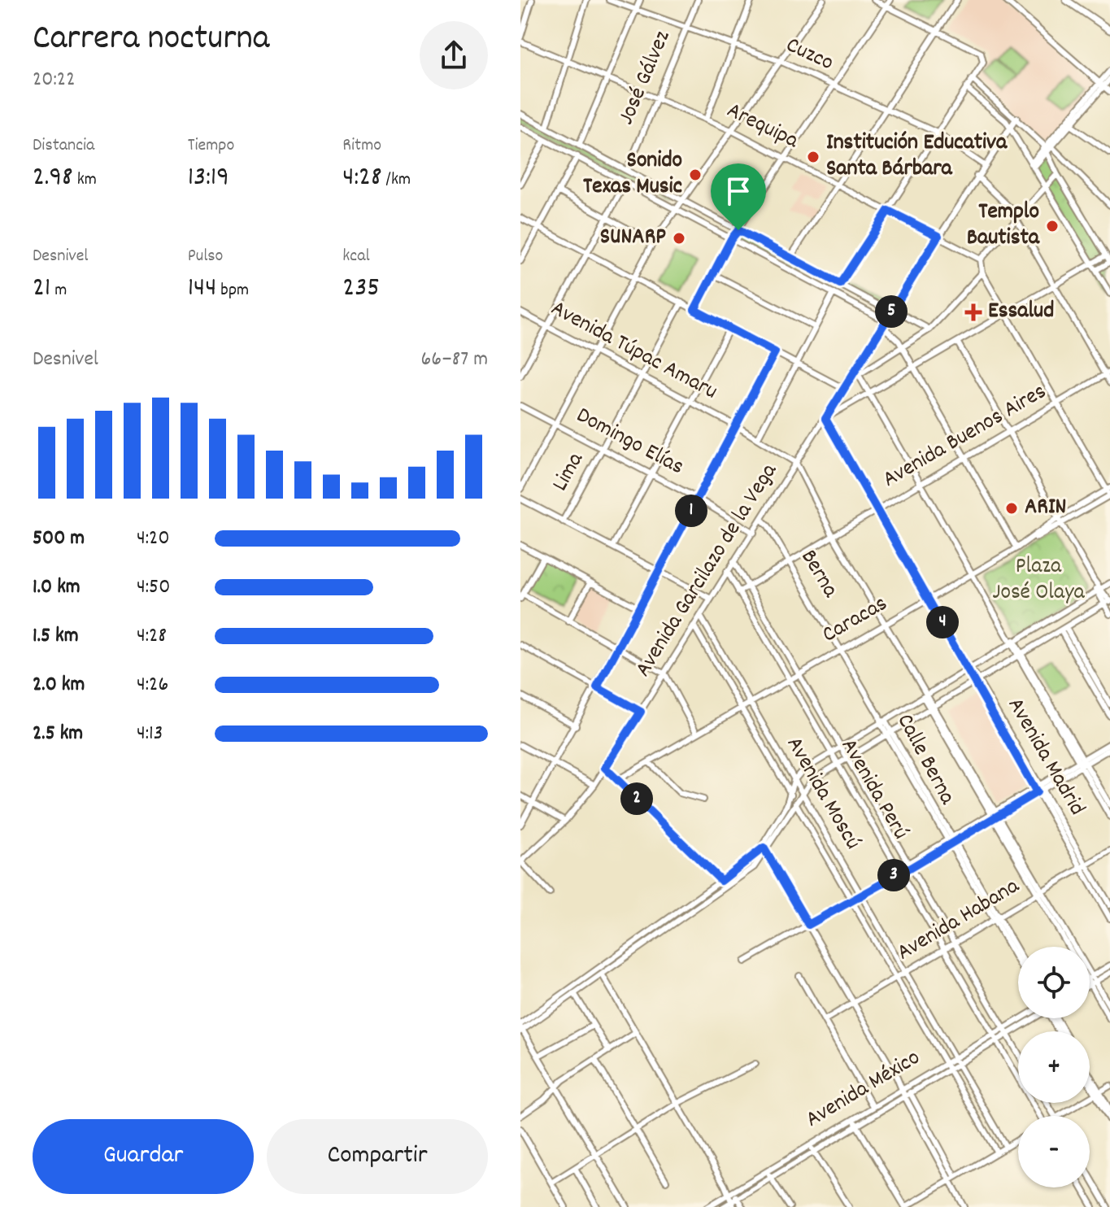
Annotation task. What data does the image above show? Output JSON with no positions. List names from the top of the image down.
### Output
{
  "streets": {
    "street": [
      "Cuzco",
      "José Gálvez",
      "Arequipa",
      "Avenida Túpac Amaru",
      "Avenida Buenos Aires",
      "Domingo Elías",
      "Lima",
      "Avenida Garcilazo de la Vega",
      "Berna",
      "Caracas",
      "Avenida Madrid",
      "Calle Berna",
      "Avenida Perú",
      "Avenida Moscú",
      "Avenida Habana",
      "Avenida México"
    ]
  },
  "crossings": [
    ["Cuzco", "José Gálvez"],
    ["José Gálvez", "Arequipa"],
    ["Avenida Túpac Amaru", "Lima"],
    ["Avenida Túpac Amaru", "Avenida Garcilazo de la Vega"],
    ["Avenida Buenos Aires", "Berna"],
    ["Avenida Buenos Aires", "Avenida Madrid"],
    ["Avenida Buenos Aires", "Avenida Perú"],
    ["Domingo Elías", "Lima"],
    ["Domingo Elías", "Avenida Garcilazo de la Vega"],
    ["Avenida Garcilazo de la Vega", "Berna"],
    ["Avenida Garcilazo de la Vega", "Avenida Madrid"],
    ["Avenida Garcilazo de la Vega", "Avenida Perú"],
    ["Avenida Garcilazo de la Vega", "Avenida Moscú"],
    ["Berna", "Caracas"],
    ["Berna", "Calle Berna"],
    ["Caracas", "Avenida Madrid"],
    ["Caracas", "Avenida Perú"],
    ["Caracas", "Avenida Moscú"],
    ["Avenida Madrid", "Avenida Habana"],
    ["Avenida Perú", "Avenida Habana"],
    ["Avenida Perú", "Avenida México"],
    ["Avenida Moscú", "Avenida Habana"],
    ["Avenida Moscú", "Avenida México"]
  ],
  "parks": ["Plaza José Olaya"],
  "places": {
    "other": [
      "Institución Educativa Santa Bárbara",
      "Sonido Texas Music",
      "Templo Bautista",
      "SUNARP",
      "ARIN"
    ],
    "health": ["Essalud"]
  },
  "page": {
    "heading": ["Carrera nocturna", "20:22"],
    "stats": [
      ["Distancia", "2.98 km"],
      ["Tiempo", "13:19"],
      ["Ritmo", "4:28 /km"],
      ["Desnivel", "21 m"],
      ["Pulso", "144 bpm"],
      ["kcal", "235"]
    ],
    "pins": [
      "5",
      "1",
      "4",
      "2",
      "3"
    ],
    "chart": ["Desnivel", "66–87 m"],
    "list": [
      {
        "name": "500 m",
        "note": "4:20"
      },
      {
        "name": "1.0 km",
        "note": "4:50"
      },
      {
        "name": "1.5 km",
        "note": "4:28"
      },
      {
        "name": "2.0 km",
        "note": "4:26"
      },
      {
        "name": "2.5 km",
        "note": "4:13"
      }
    ],
    "map_buttons": ["+", "−"],
    "buttons": ["Guardar", "Compartir"]
  }
}
